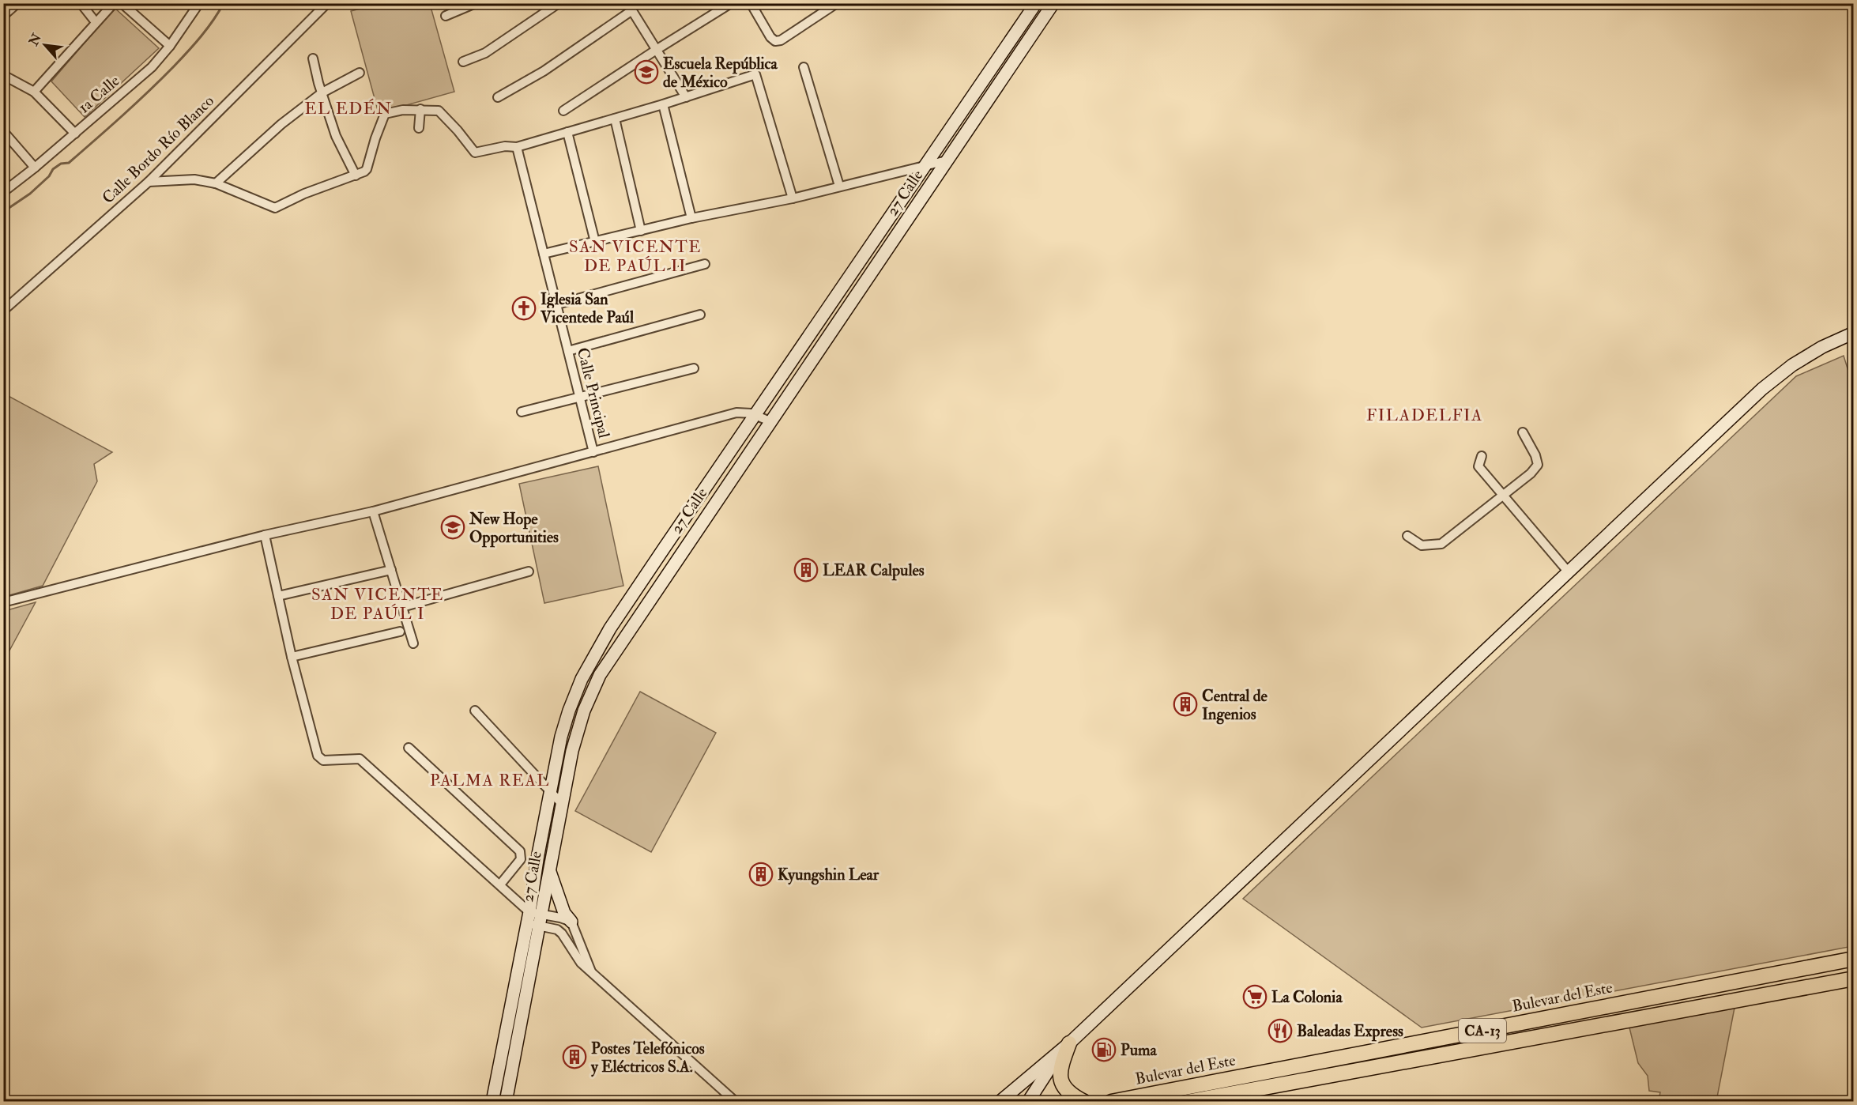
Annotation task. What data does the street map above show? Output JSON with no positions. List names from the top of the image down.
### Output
{
  "streets": {
    "highway": ["Bulevar del Este", "CA-13"],
    "street": [
      "1a Calle",
      "Calle Bordo Río Blanco",
      "27 Calle",
      "Calle Principal"
    ]
  },
  "districts": [
    "EL EDÉN",
    "SAN VICENTE DE PAÚL II",
    "FILADELFIA",
    "SAN VICENTE DE PAÚL I",
    "PALMA REAL"
  ],
  "places": {
    "school or university": ["Escuela República de México", "New Hope Opportunities"],
    "church": ["Iglesia San Vicentede Paúl"],
    "building": [
      "LEAR Calpules",
      "Central de Ingenios",
      "Kyungshin Lear",
      "Postes Telefónicos y Eléctricos S.A."
    ],
    "supermarket": ["La Colonia"],
    "restaurant": ["Baleadas Express"],
    "fuel station": ["Puma"]
  },
  "north": "top left"
}
